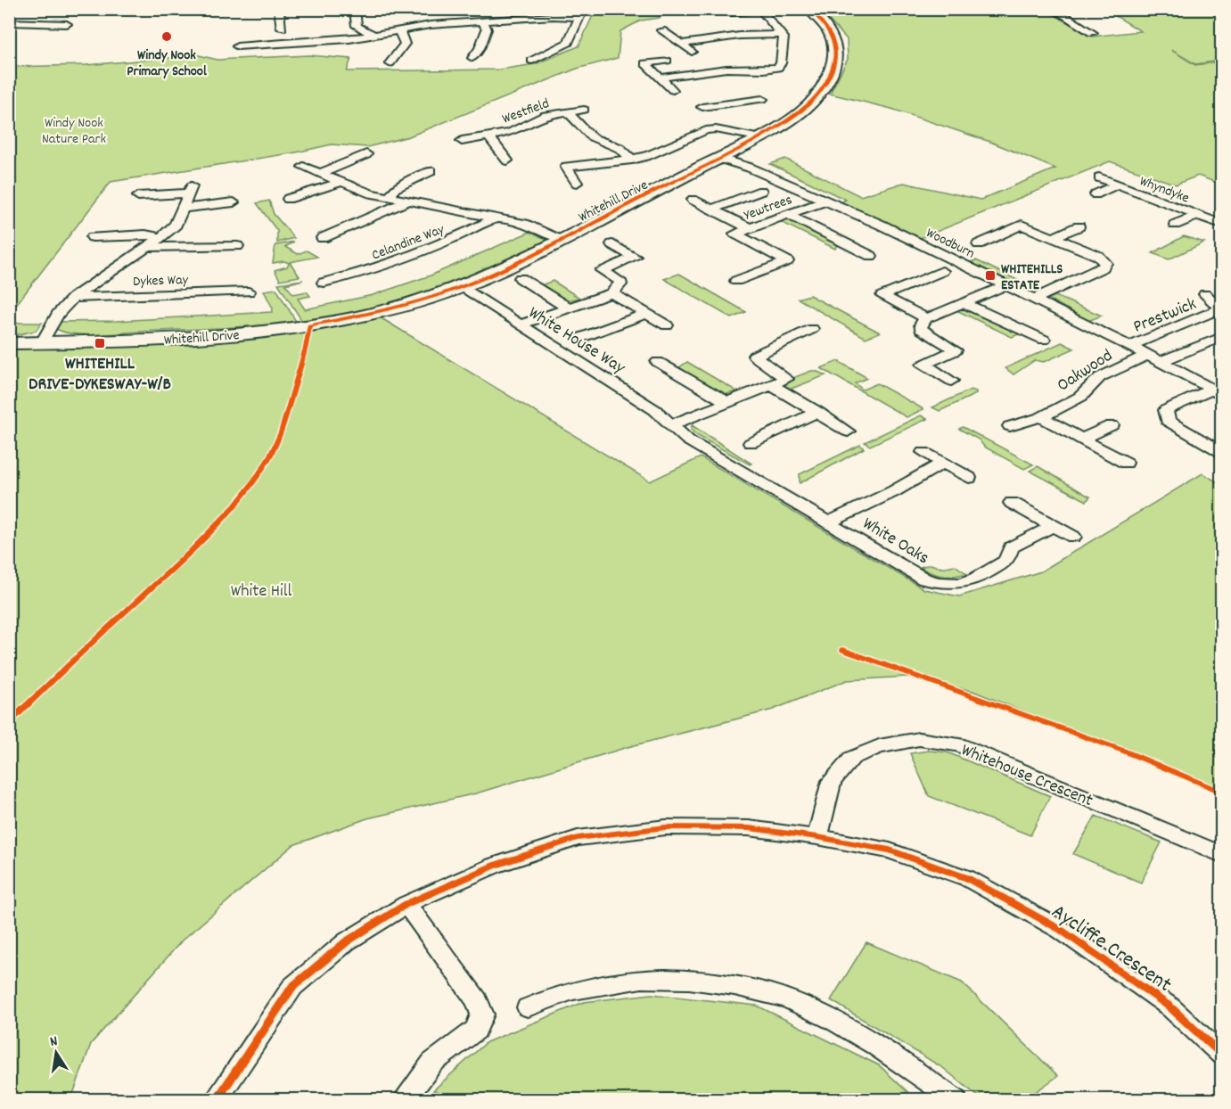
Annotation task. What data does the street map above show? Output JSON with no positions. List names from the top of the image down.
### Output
{
  "streets": {
    "street": [
      "Westfield",
      "Whyndyke",
      "Whitehill Drive",
      "Yewtrees",
      "Celandine Way",
      "Woodburn",
      "Dykes Way",
      "Prestwick",
      "White House Way",
      "Oakwood",
      "White Oaks",
      "Whitehouse Crescent",
      "Aycliffe Crescent"
    ]
  },
  "crossings": [
    ["Whitehill Drive", "Celandine Way"],
    ["Whitehill Drive", "Woodburn"],
    ["Whitehill Drive", "Dykes Way"],
    ["Whitehill Drive", "White House Way"],
    ["Yewtrees", "Woodburn"],
    ["Woodburn", "Prestwick"],
    ["Woodburn", "Oakwood"],
    ["White House Way", "White Oaks"],
    ["Whitehouse Crescent", "Aycliffe Crescent"]
  ],
  "parks": ["Windy Nook Nature Park", "White Hill"],
  "places": {
    "other": ["Windy Nook Primary School"],
    "transit": ["WHITEHILLS ESTATE", "WHITEHILL DRIVE-DYKESWAY-W/B"]
  },
  "north": "top"
}
